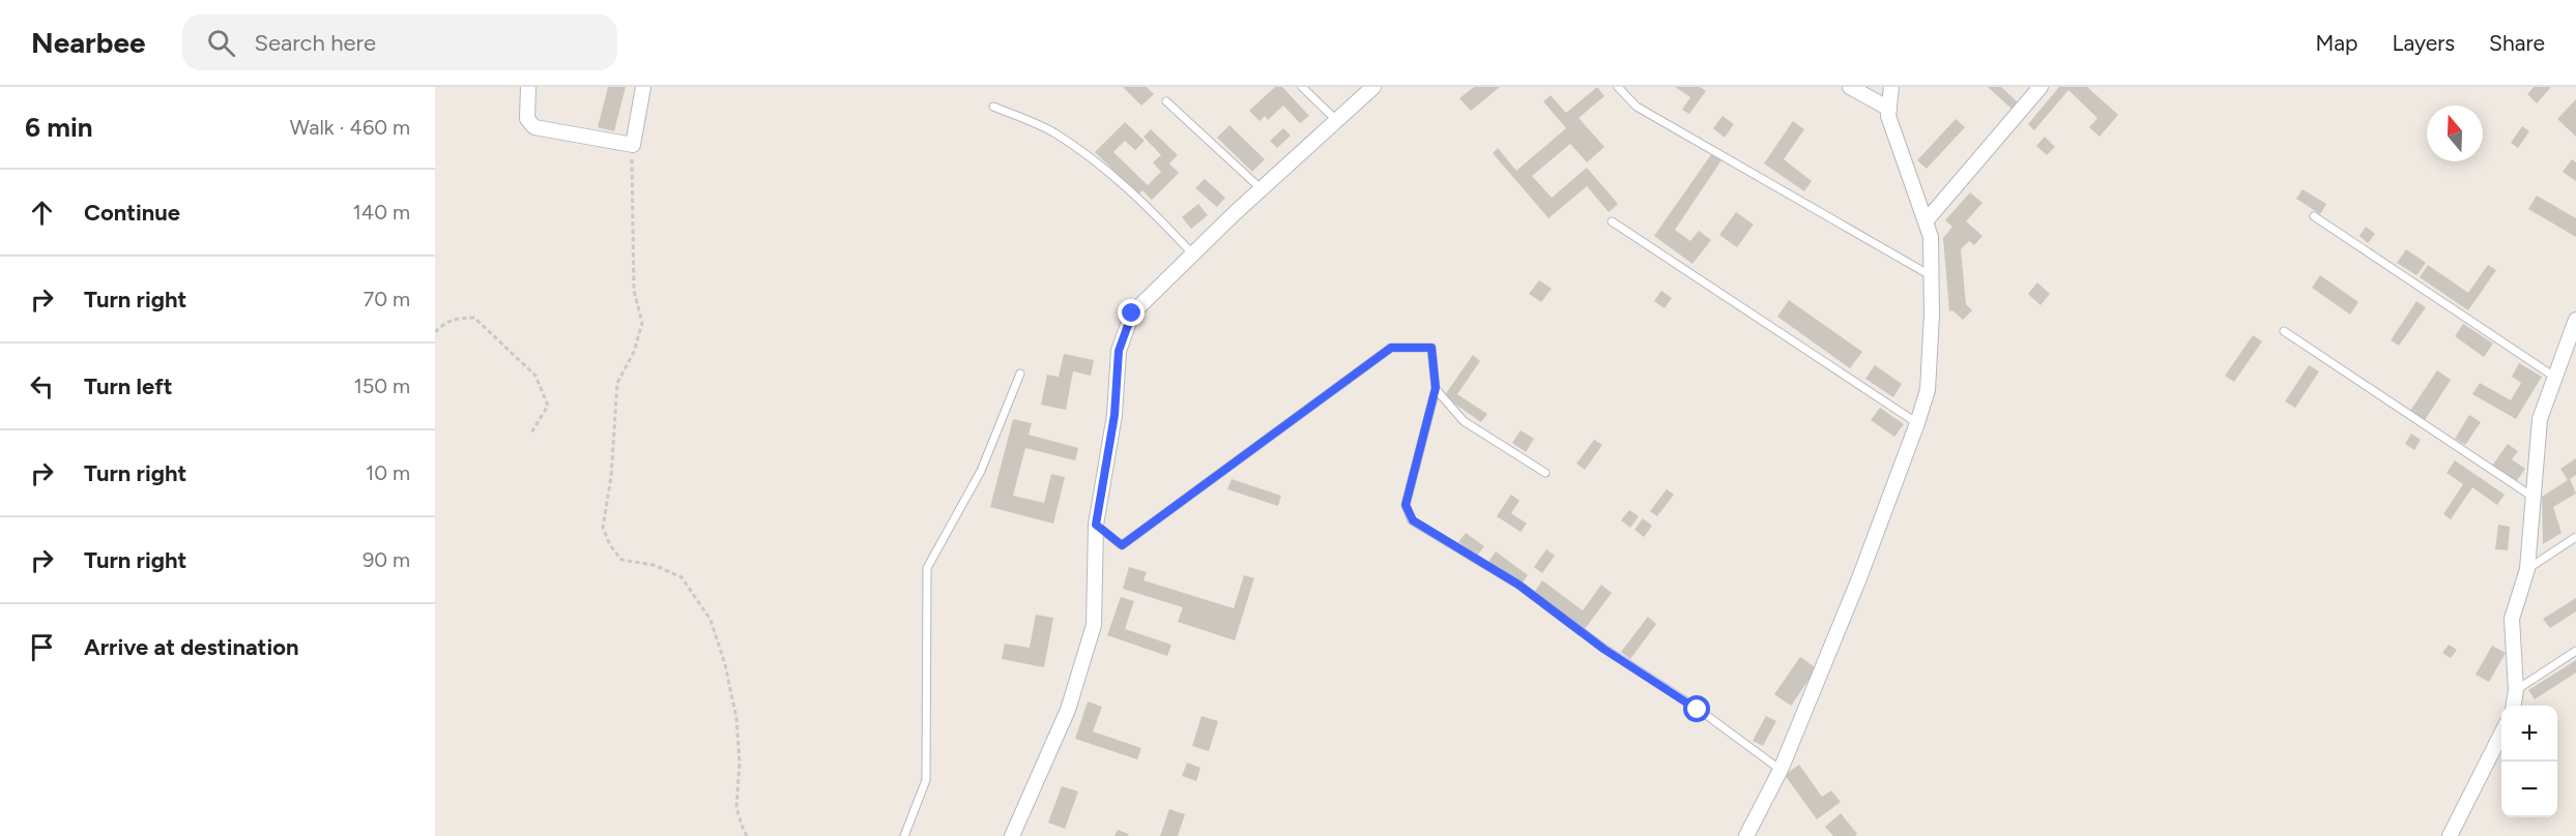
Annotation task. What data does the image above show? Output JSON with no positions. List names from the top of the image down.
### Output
{
  "north": "top",
  "page": {
    "header": "Nearbee",
    "search": "Search here",
    "nav": ["Map", "Layers", "Share"],
    "heading": ["6 min", "Walk · 460 m"],
    "list": [
      ["Continue", "140 m"],
      ["Turn right", "70 m"],
      ["Turn left", "150 m"],
      ["Turn right", "10 m"],
      ["Turn right", "90 m"],
      "Arrive at destination"
    ],
    "map_buttons": ["+", "−"]
  }
}
